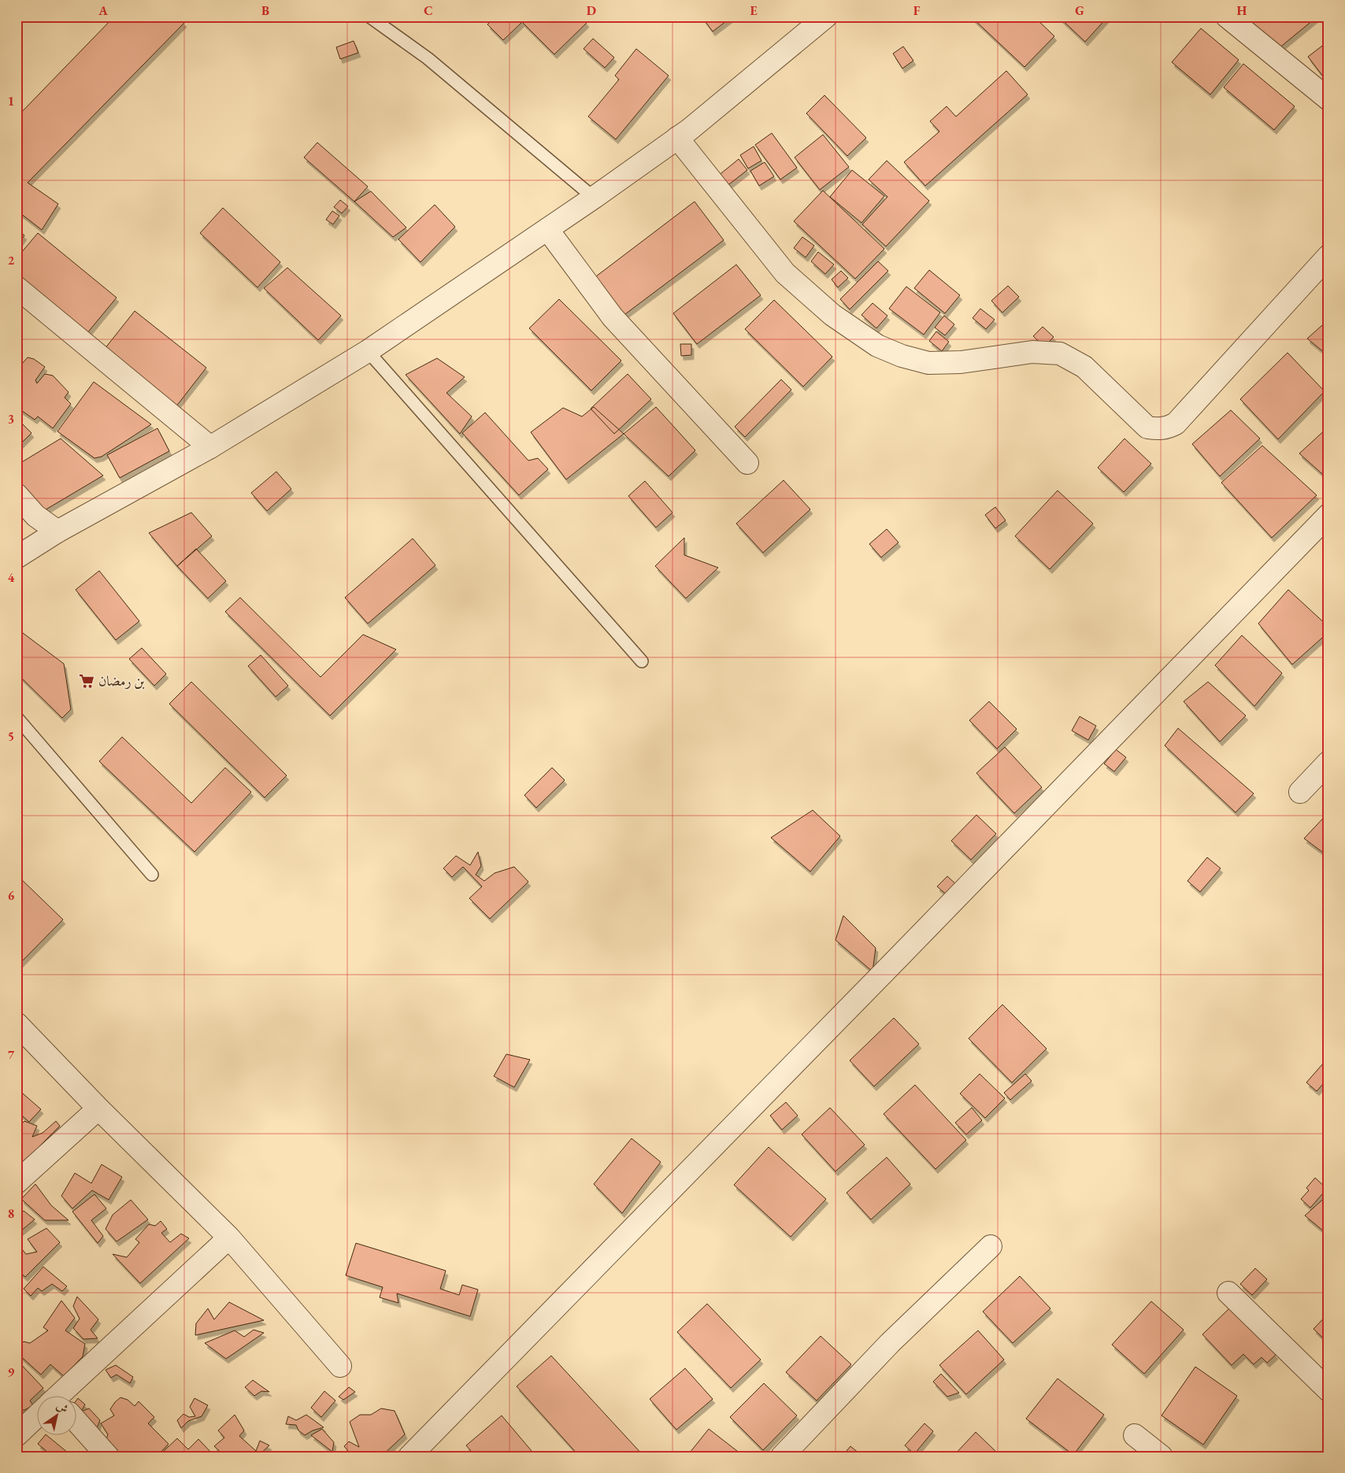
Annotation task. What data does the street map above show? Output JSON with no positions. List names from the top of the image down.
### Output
{
  "places": {
    "supermarket": ["بن رمضان"]
  },
  "north": "top right",
  "grid": {
    "columns": [
      "A",
      "B",
      "C",
      "D",
      "E",
      "F",
      "G",
      "H"
    ],
    "rows": [
      "1",
      "2",
      "3",
      "4",
      "5",
      "6",
      "7",
      "8",
      "9"
    ]
  }
}
